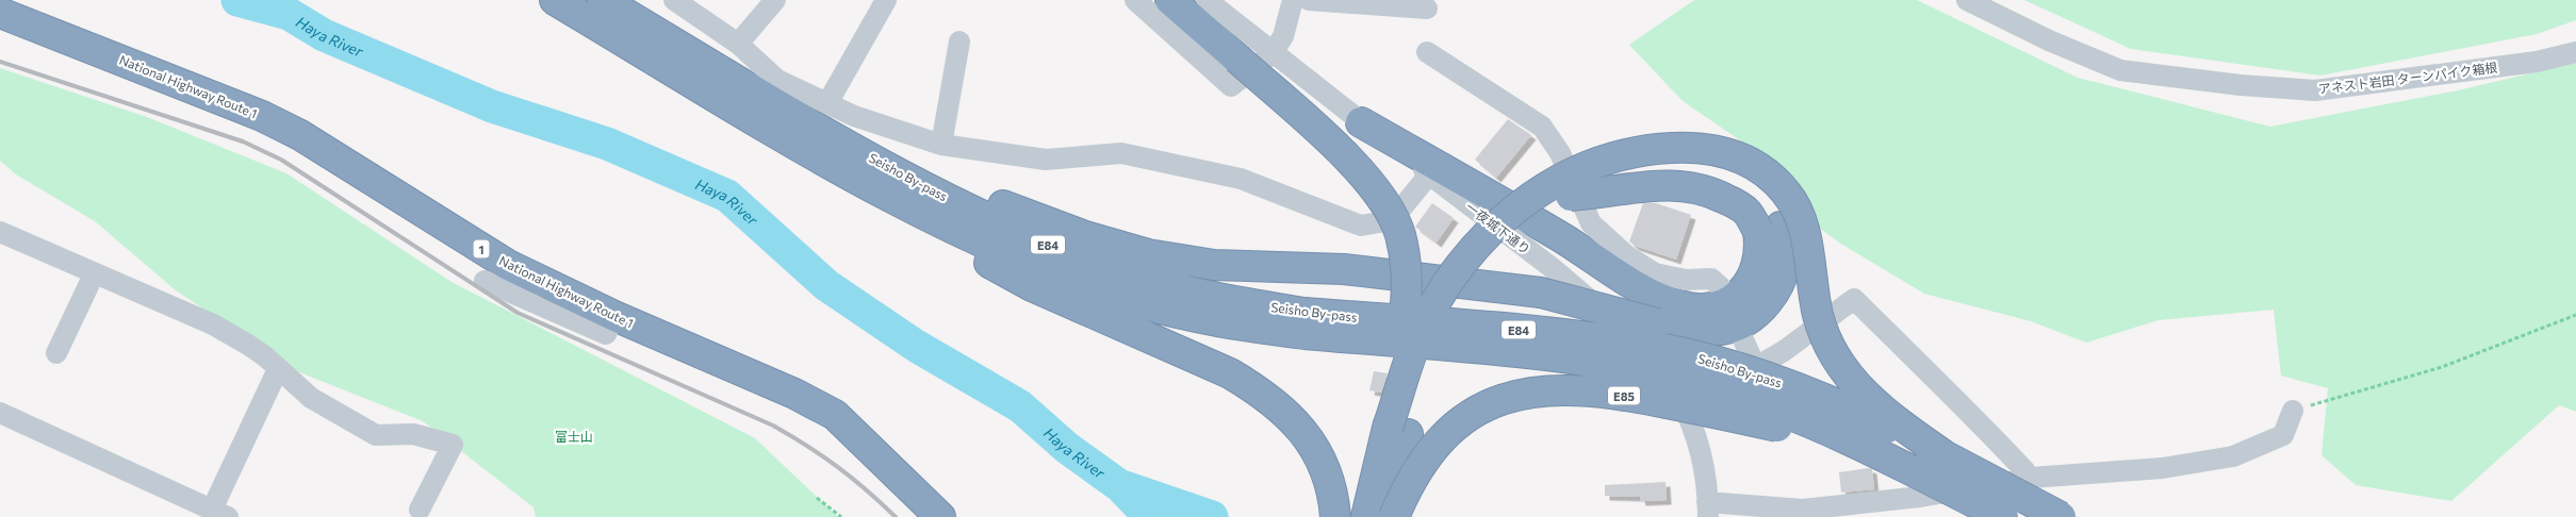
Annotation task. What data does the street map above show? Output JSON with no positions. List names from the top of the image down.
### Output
{
  "streets": {
    "highway": [
      "National Highway Route 1",
      "Seisho By-pass",
      "E84",
      "1",
      "E85"
    ],
    "street": ["アネスト岩田 ターンパイク箱根", "一夜城下通り"]
  },
  "crossings": [
    ["Seisho By-pass", "E85"]
  ],
  "water": ["Haya River"],
  "parks": ["富士山"]
}
